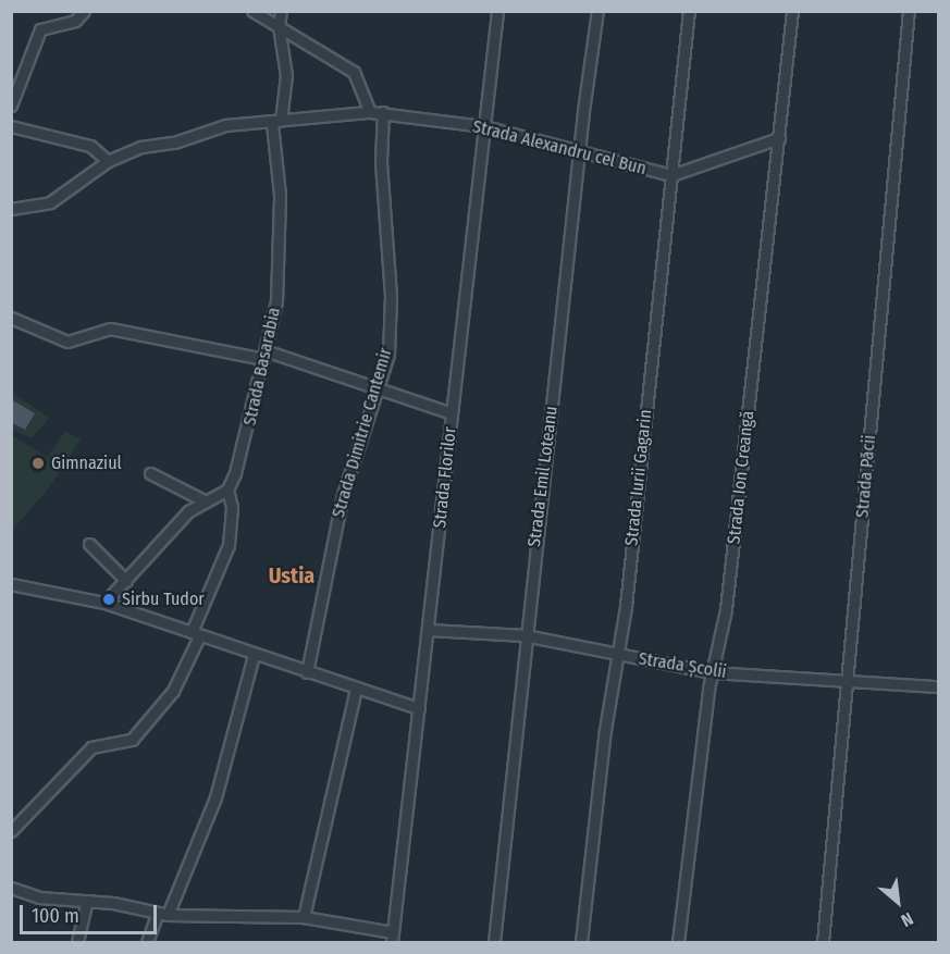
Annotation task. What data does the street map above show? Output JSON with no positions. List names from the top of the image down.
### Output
{
  "streets": {
    "street": [
      "Strada Alexandru cel Bun",
      "Strada Basarabia",
      "Strada Dimitrie Cantemir",
      "Strada Emil Loteanu",
      "Strada Păcii",
      "Strada Florilor",
      "Strada Iurii Gagarin",
      "Strada Ion Creangă",
      "Strada Școlii"
    ]
  },
  "crossings": [
    ["Strada Alexandru cel Bun", "Strada Basarabia"],
    ["Strada Alexandru cel Bun", "Strada Dimitrie Cantemir"],
    ["Strada Alexandru cel Bun", "Strada Emil Loteanu"],
    ["Strada Alexandru cel Bun", "Strada Florilor"],
    ["Strada Alexandru cel Bun", "Strada Iurii Gagarin"],
    ["Strada Alexandru cel Bun", "Strada Ion Creangă"],
    ["Strada Emil Loteanu", "Strada Școlii"],
    ["Strada Păcii", "Strada Școlii"],
    ["Strada Florilor", "Strada Școlii"],
    ["Strada Iurii Gagarin", "Strada Școlii"],
    ["Strada Ion Creangă", "Strada Școlii"]
  ],
  "districts": ["Ustia"],
  "places": ["Gimnaziul", "Sirbu Tudor"],
  "scale_bar": "100 m",
  "north": "bottom right"
}
